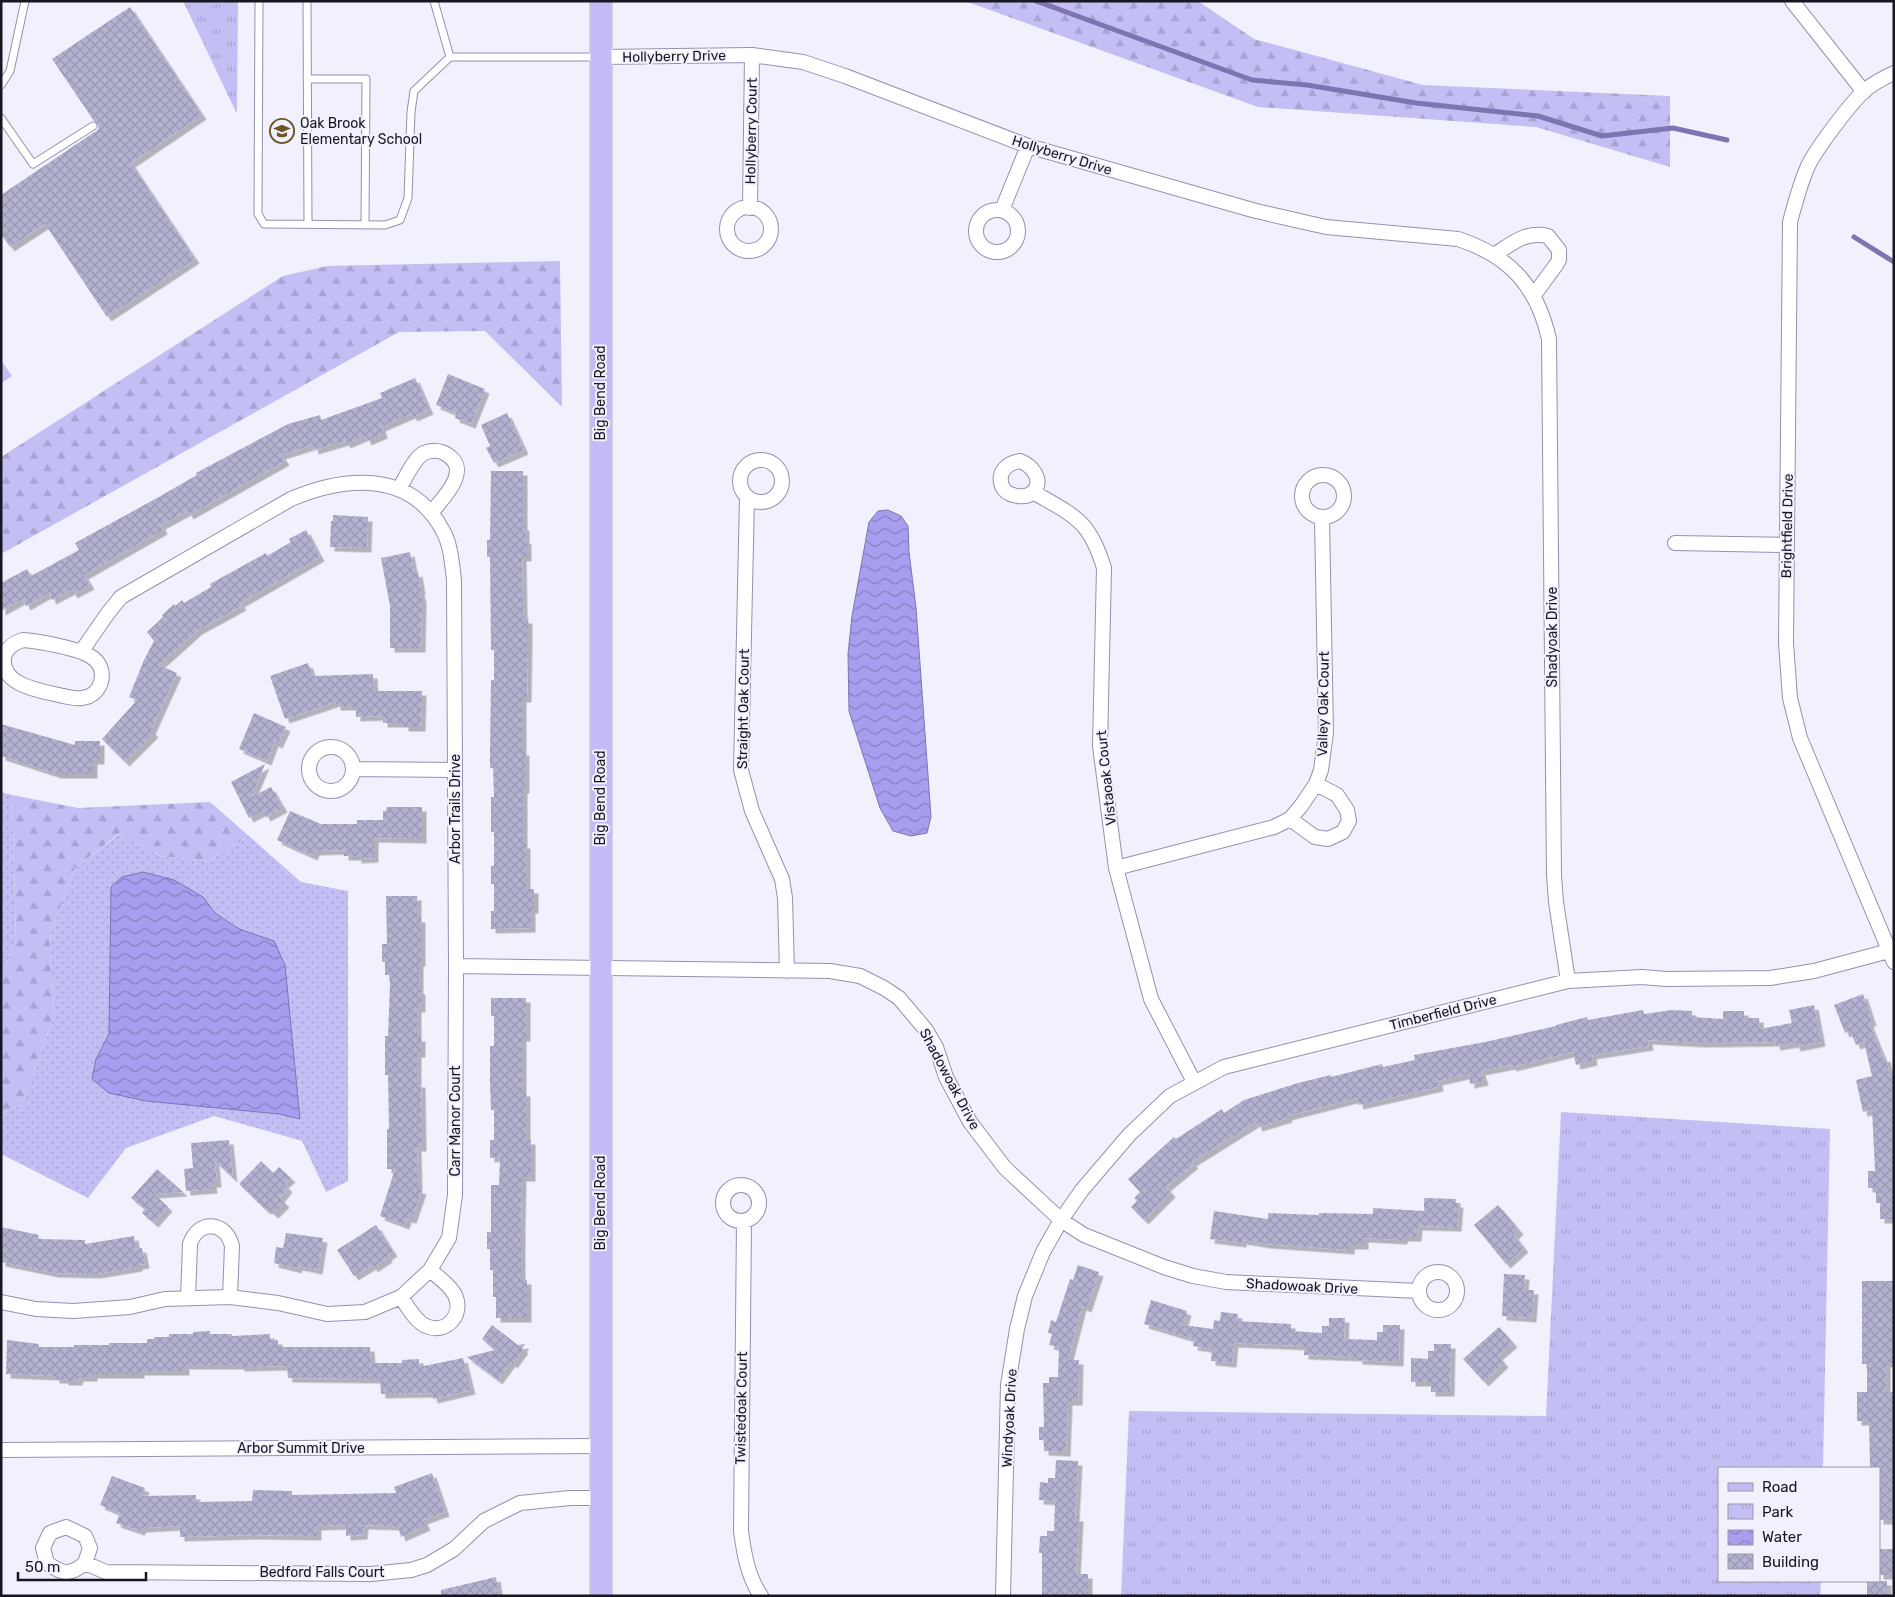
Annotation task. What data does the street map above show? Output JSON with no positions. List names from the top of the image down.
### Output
{
  "streets": {
    "main road": ["Big Bend Road"],
    "street": [
      "Hollyberry Drive",
      "Hollyberry Court",
      "Brightfield Drive",
      "Shadyoak Drive",
      "Valley Oak Court",
      "Straight Oak Court",
      "Vistaoak Court",
      "Arbor Trails Drive",
      "Timberfield Drive",
      "Shadowoak Drive",
      "Carr Manor Court",
      "Twistedoak Court",
      "Windyoak Drive",
      "Arbor Summit Drive",
      "Bedford Falls Court"
    ]
  },
  "crossings": [
    ["Hollyberry Drive", "Hollyberry Court"],
    ["Hollyberry Drive", "Big Bend Road"],
    ["Hollyberry Drive", "Shadyoak Drive"],
    ["Big Bend Road", "Shadowoak Drive"],
    ["Big Bend Road", "Arbor Summit Drive"],
    ["Big Bend Road", "Bedford Falls Court"],
    ["Brightfield Drive", "Timberfield Drive"],
    ["Shadyoak Drive", "Timberfield Drive"],
    ["Valley Oak Court", "Vistaoak Court"],
    ["Straight Oak Court", "Shadowoak Drive"],
    ["Vistaoak Court", "Timberfield Drive"],
    ["Arbor Trails Drive", "Carr Manor Court"],
    ["Timberfield Drive", "Shadowoak Drive"],
    ["Timberfield Drive", "Windyoak Drive"],
    ["Shadowoak Drive", "Windyoak Drive"]
  ],
  "places": {
    "school or university": ["Oak Brook Elementary School"]
  },
  "legend": [
    "Road",
    "Park",
    "Water",
    "Building"
  ],
  "scale_bar": "50 m"
}
